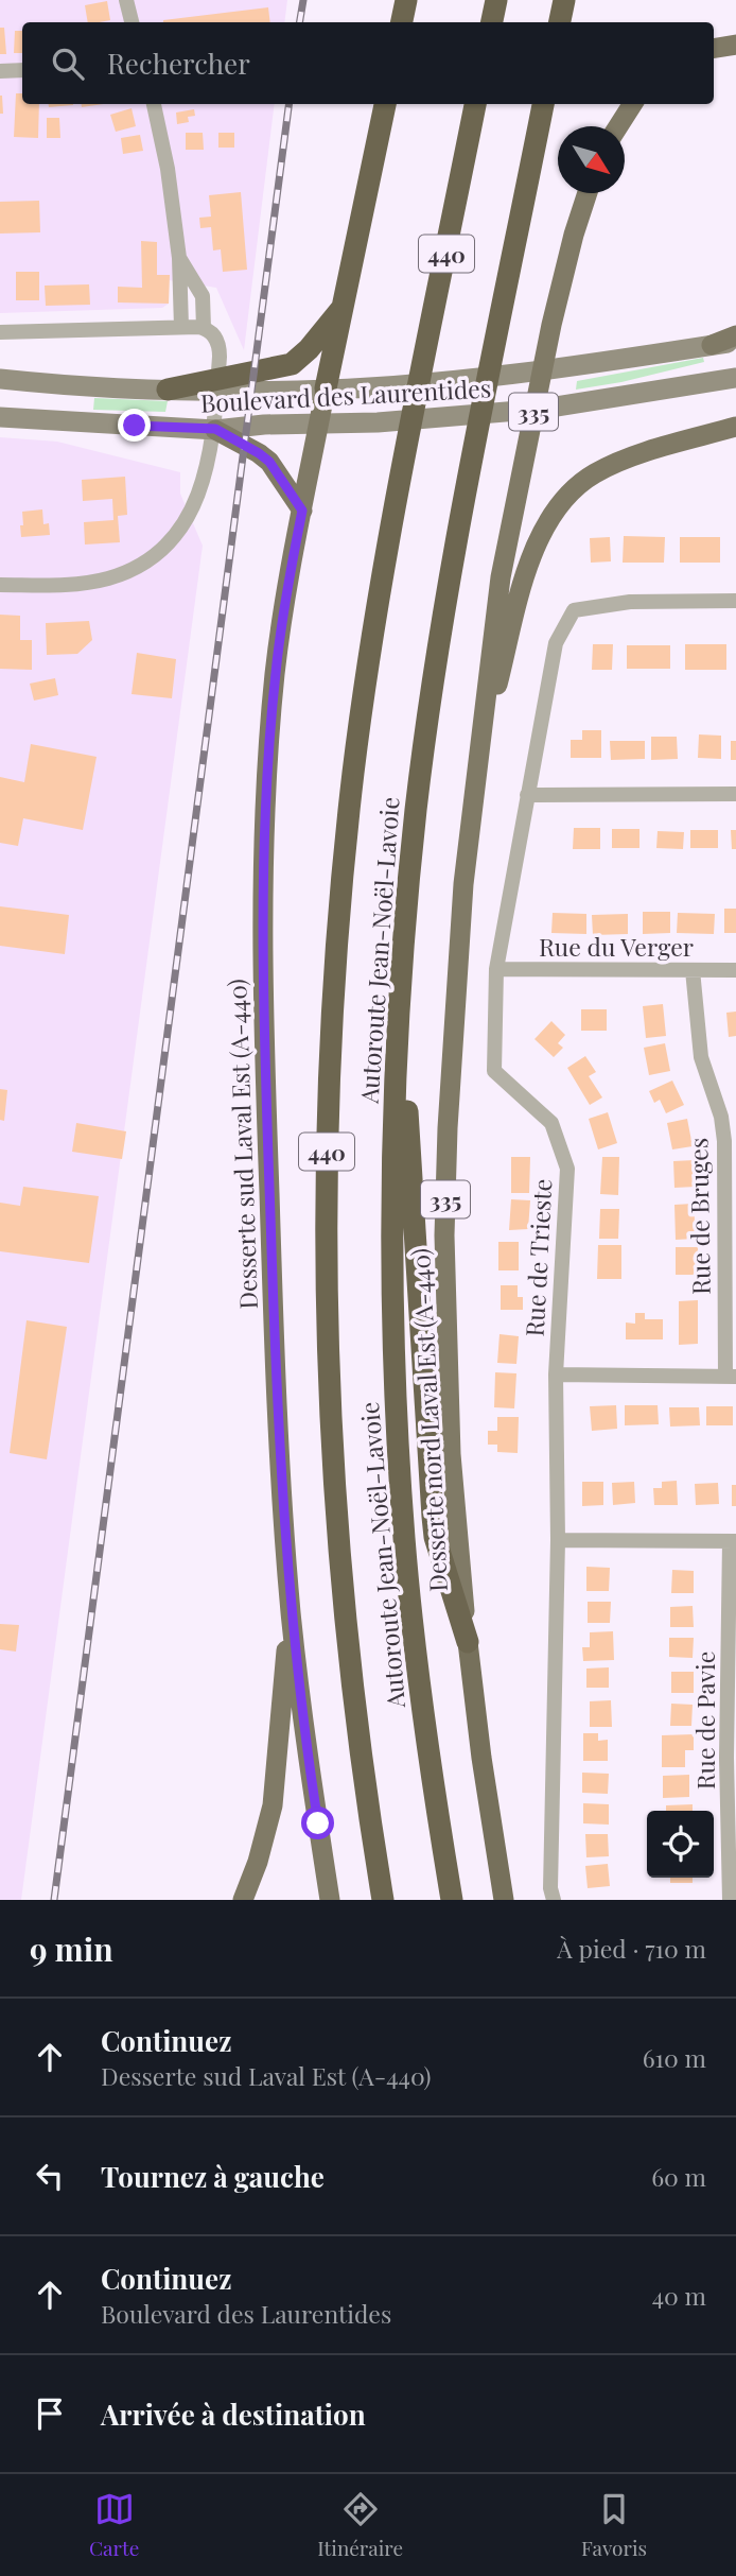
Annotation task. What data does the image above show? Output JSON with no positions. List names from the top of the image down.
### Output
{
  "streets": {
    "highway": [
      "440",
      "335",
      "Autoroute Jean-Noël-Lavoie",
      "Desserte nord Laval Est (A-440)"
    ],
    "main road": ["Boulevard des Laurentides", "Desserte sud Laval Est (A-440)"],
    "street": [
      "Rue du Verger",
      "Rue de Bruges",
      "Rue de Trieste",
      "Rue de Pavie"
    ]
  },
  "crossings": [
    ["Boulevard des Laurentides", "Desserte sud Laval Est (A-440)"],
    ["335", "Desserte nord Laval Est (A-440)"],
    ["Rue du Verger", "Rue de Bruges"],
    ["Rue du Verger", "Rue de Trieste"]
  ],
  "north": "bottom right",
  "page": {
    "search": "Rechercher",
    "heading": ["9 min", "À pied · 710 m"],
    "list": [
      ["Continuez", "Desserte sud Laval Est (A-440)", "610 m"],
      ["Tournez à gauche", "60 m"],
      ["Continuez", "Boulevard des Laurentides", "40 m"],
      "Arrivée à destination"
    ],
    "nav": ["Carte", "Itinéraire", "Favoris"]
  }
}
